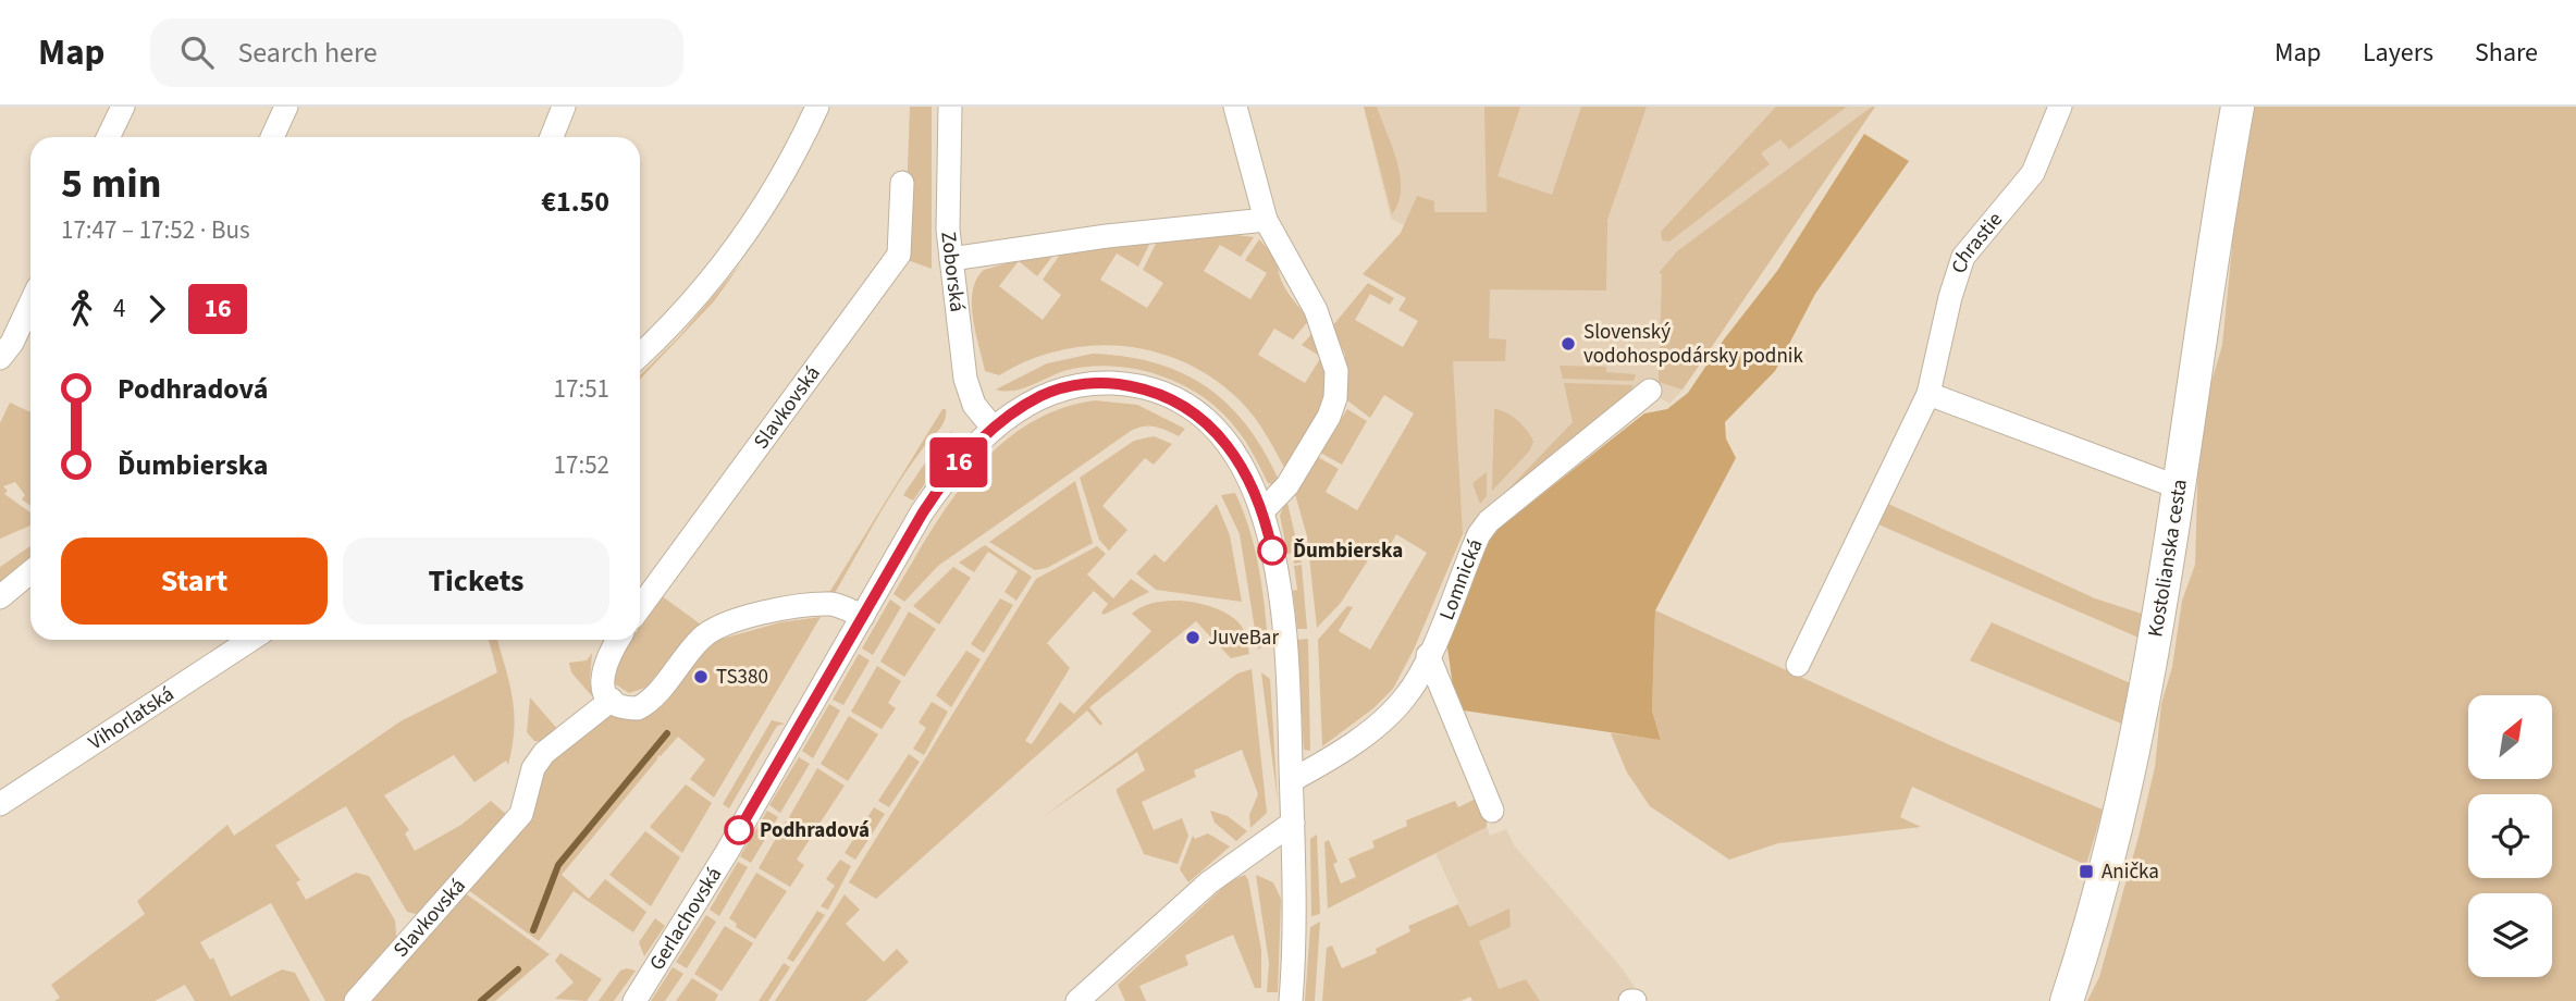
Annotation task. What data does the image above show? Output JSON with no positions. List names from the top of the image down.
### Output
{
  "streets": {
    "street": [
      "Chrastie",
      "Zoborská",
      "Slavkovská",
      "Kostolianska cesta",
      "Lomnická",
      "Vihorlatská",
      "Gerlachovská"
    ]
  },
  "crossings": [
    ["Zoborská", "Gerlachovská"]
  ],
  "places": {
    "other": [
      "Slovenský vodohospodársky podnik",
      "Ďumbierska",
      "JuveBar",
      "TS380",
      "Podhradová"
    ],
    "transit": ["Anička"]
  },
  "lines": ["bus line 16"],
  "north": "top right",
  "page": {
    "header": "Map",
    "search": "Search here",
    "nav": ["Map", "Layers", "Share"],
    "on_map": "16",
    "heading": ["5 min", "17:47 – 17:52 · Bus", "€1.50"],
    "legs": ["4", "16"],
    "list": [
      {
        "name": "Podhradová",
        "value": "17:51"
      },
      {
        "name": "Ďumbierska",
        "value": "17:52"
      }
    ],
    "buttons": ["Start", "Tickets"]
  }
}
